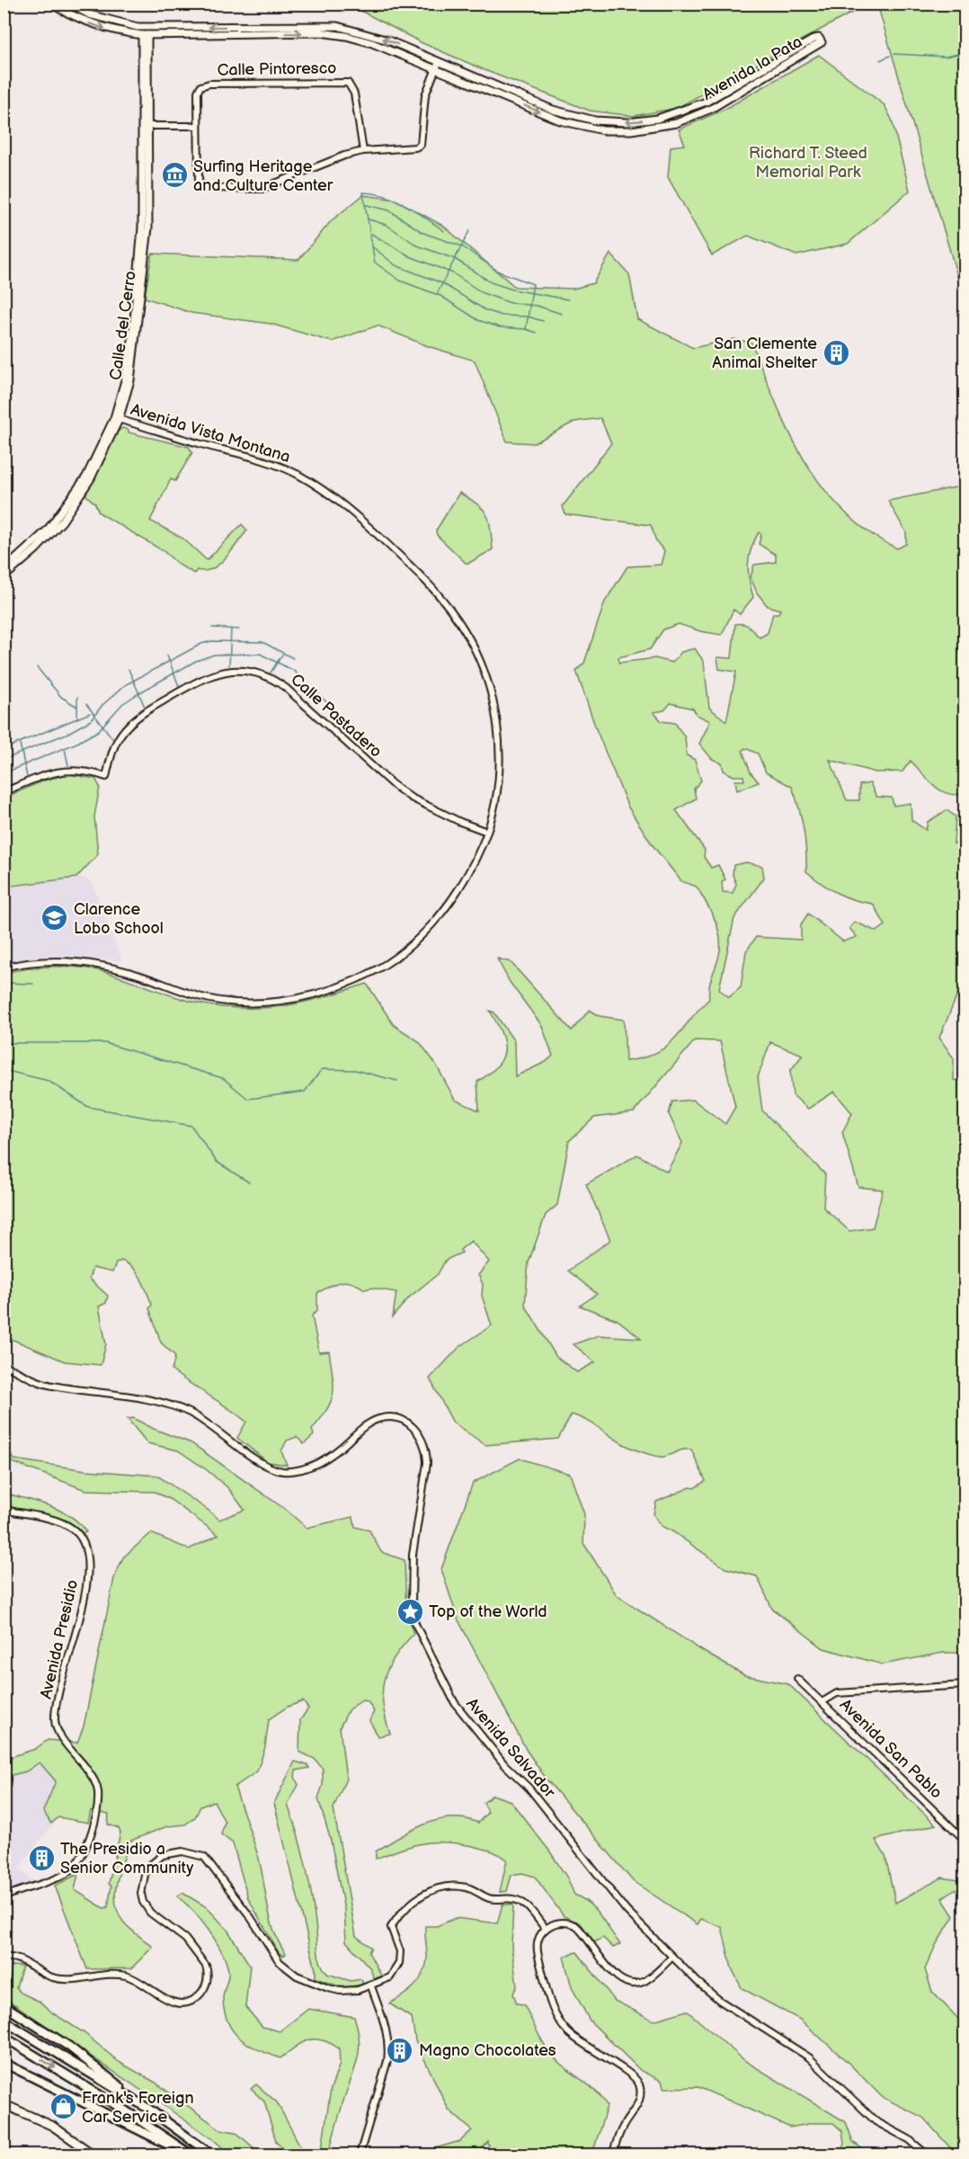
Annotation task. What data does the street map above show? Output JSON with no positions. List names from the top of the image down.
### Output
{
  "streets": {
    "main road": ["Avenida la Pata", "Calle del Cerro"],
    "street": [
      "Calle Pintoresco",
      "Avenida Vista Montana",
      "Calle Pastadero",
      "Avenida Presidio",
      "Avenida Salvador",
      "Avenida San Pablo"
    ]
  },
  "crossings": [
    ["Avenida la Pata", "Calle del Cerro"],
    ["Calle del Cerro", "Avenida Vista Montana"],
    ["Avenida Vista Montana", "Calle Pastadero"]
  ],
  "parks": ["Richard T. Steed Memorial Park"],
  "places": {
    "museum": ["Surfing Heritage and Culture Center"],
    "building": ["San Clemente Animal Shelter", "The Presidio a Senior Community", "Magno Chocolates"],
    "school or university": ["Clarence Lobo School"],
    "place": ["Top of the World"],
    "shop": ["Frank's Foreign Car Service"]
  }
}
